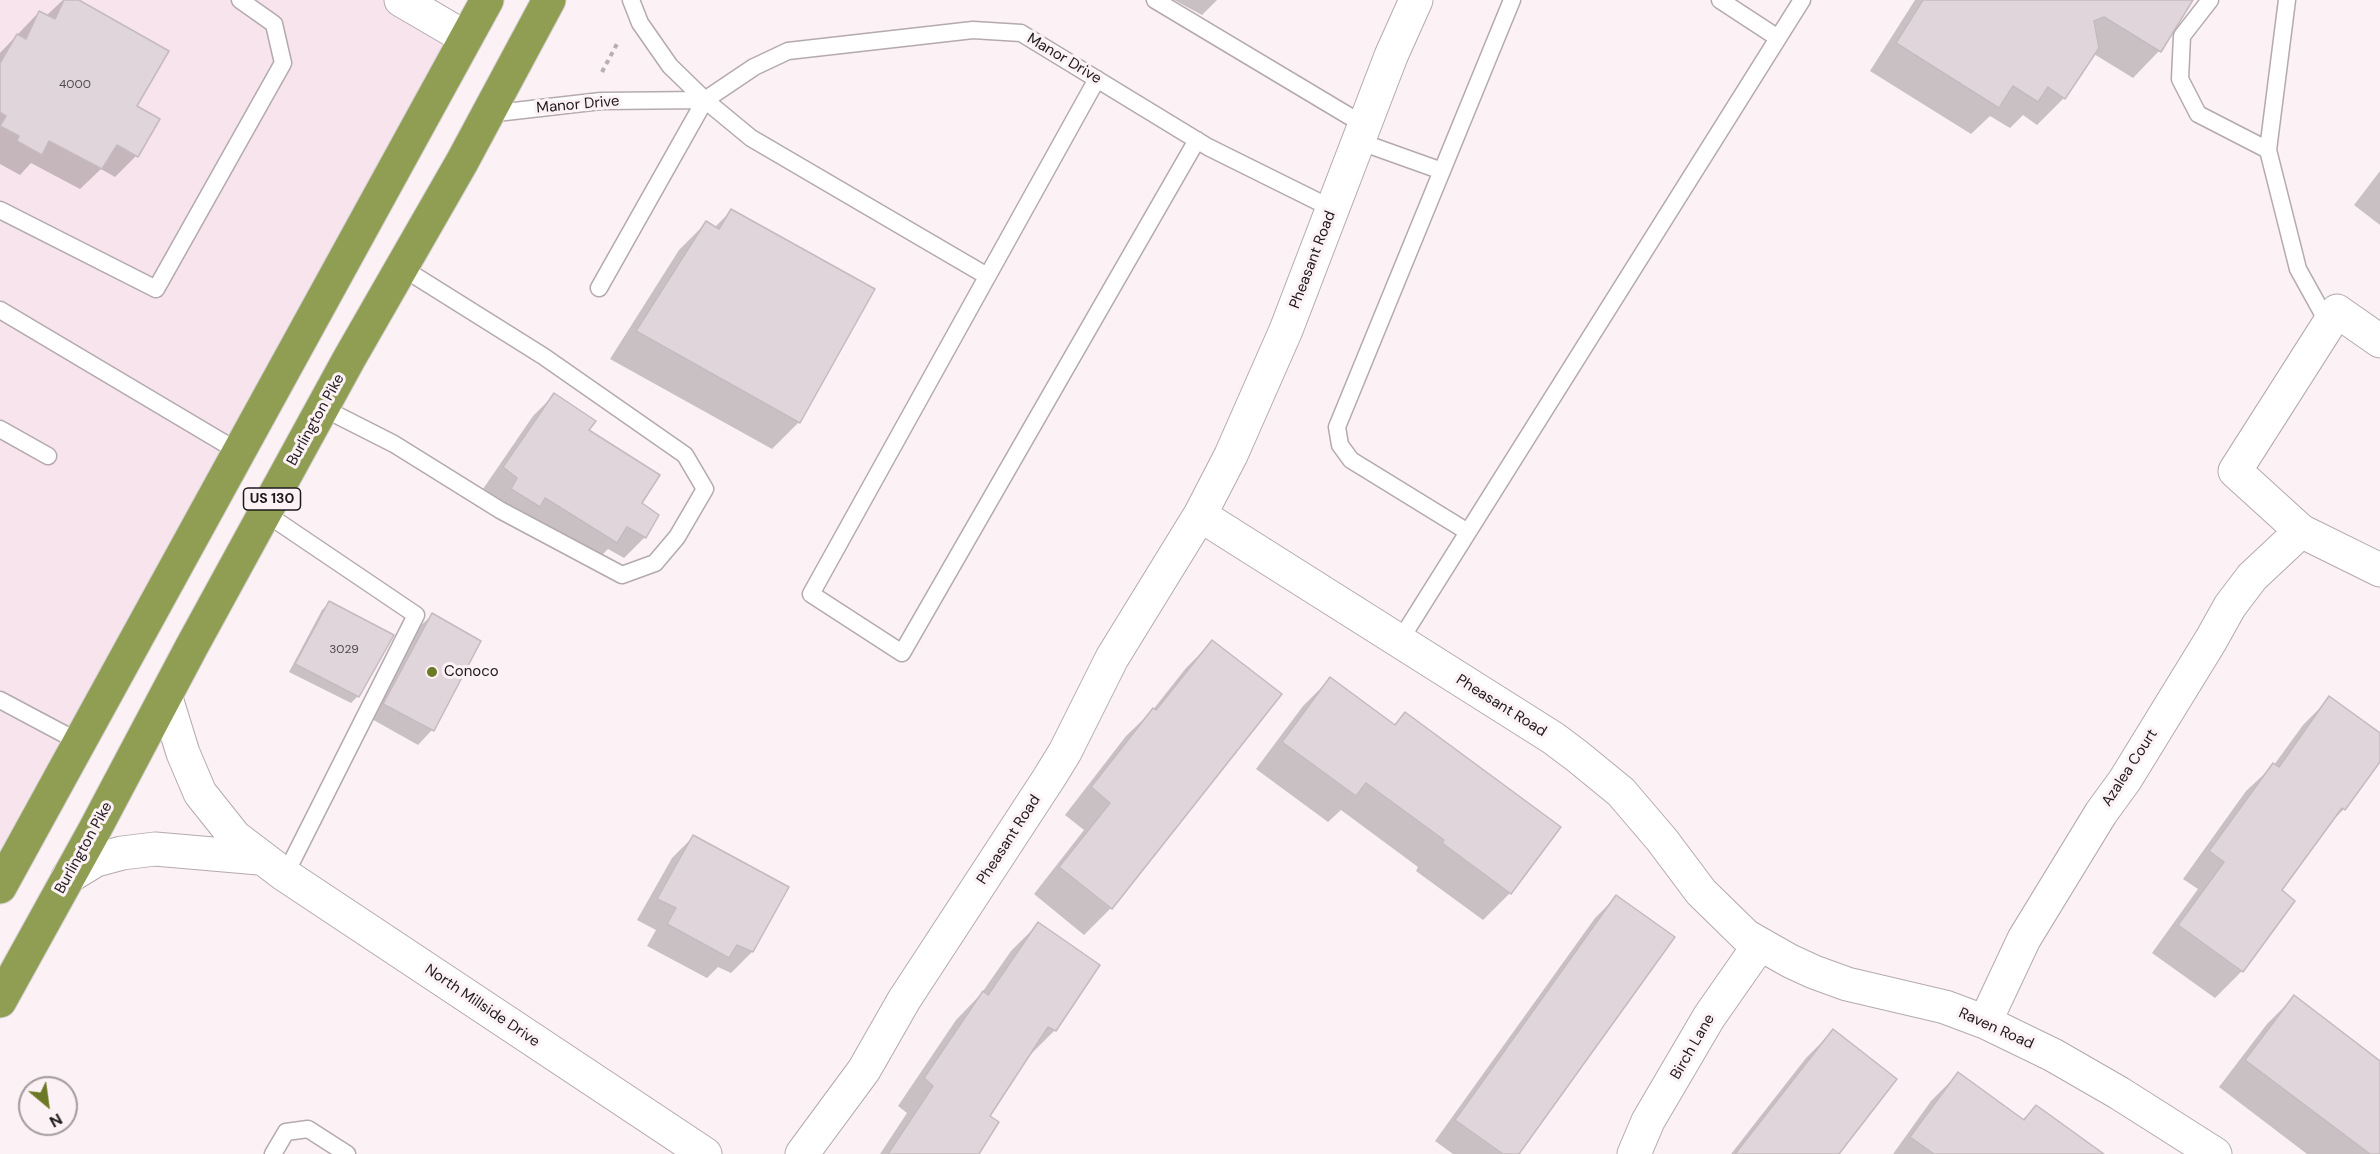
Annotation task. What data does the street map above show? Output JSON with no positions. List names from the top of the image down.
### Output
{
  "streets": {
    "highway": ["Burlington Pike", "US 130"],
    "street": [
      "Pheasant Road",
      "Azalea Court",
      "North Millside Drive",
      "Raven Road",
      "Birch Lane"
    ],
    "lane": ["Manor Drive"]
  },
  "crossings": [
    ["Manor Drive", "Pheasant Road"],
    ["Manor Drive", "Burlington Pike"],
    ["Pheasant Road", "Raven Road"],
    ["Pheasant Road", "Birch Lane"],
    ["Burlington Pike", "North Millside Drive"],
    ["Azalea Court", "Raven Road"],
    ["Raven Road", "Birch Lane"]
  ],
  "places": ["Conoco"],
  "house_numbers": ["4000", "3029"],
  "north": "bottom right"
}
